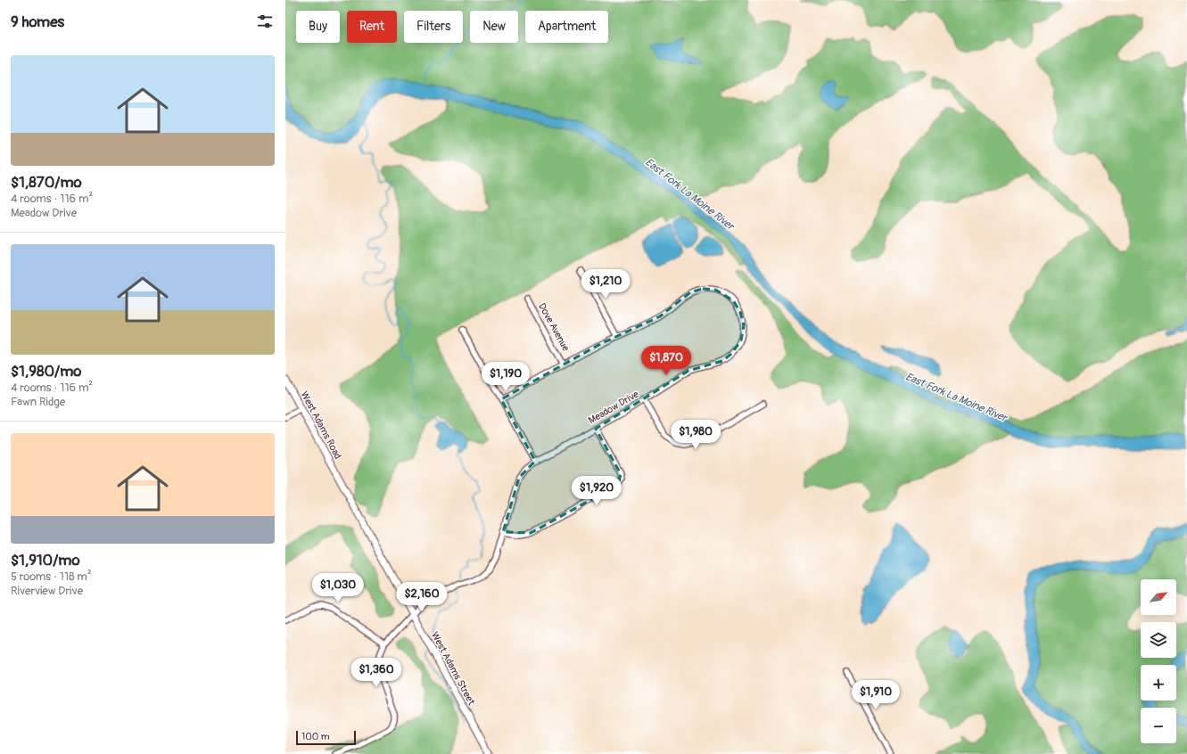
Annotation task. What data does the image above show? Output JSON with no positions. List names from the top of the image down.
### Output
{
  "streets": {
    "street": [
      "Dove Avenue",
      "Meadow Drive",
      "West Adams Road",
      "West Adams Street"
    ]
  },
  "crossings": [
    ["Dove Avenue", "Meadow Drive"],
    ["Meadow Drive", "West Adams Street"],
    ["West Adams Road", "West Adams Street"]
  ],
  "water": ["East Fork La Moine River"],
  "scale_bar": "100 m",
  "north": "top right",
  "page": {
    "heading": "9 homes",
    "chip": [
      "Buy",
      "Rent",
      "Filters",
      "New",
      "Apartment"
    ],
    "list": [
      {
        "name": "$1,870/mo",
        "note": "4 rooms · 116 m² · Meadow Drive"
      },
      {
        "name": "$1,980/mo",
        "note": "4 rooms · 116 m² · Fawn Ridge"
      },
      {
        "name": "$1,910/mo",
        "note": "5 rooms · 118 m² · Riverview Drive"
      }
    ],
    "price": [
      "$1,210",
      "$1,870",
      "$1,190",
      "$1,980",
      "$1,920",
      "$1,030",
      "$2,160",
      "$1,360",
      "$1,910"
    ],
    "map_buttons": ["+", "−"],
    "scale": "100 m"
  }
}
